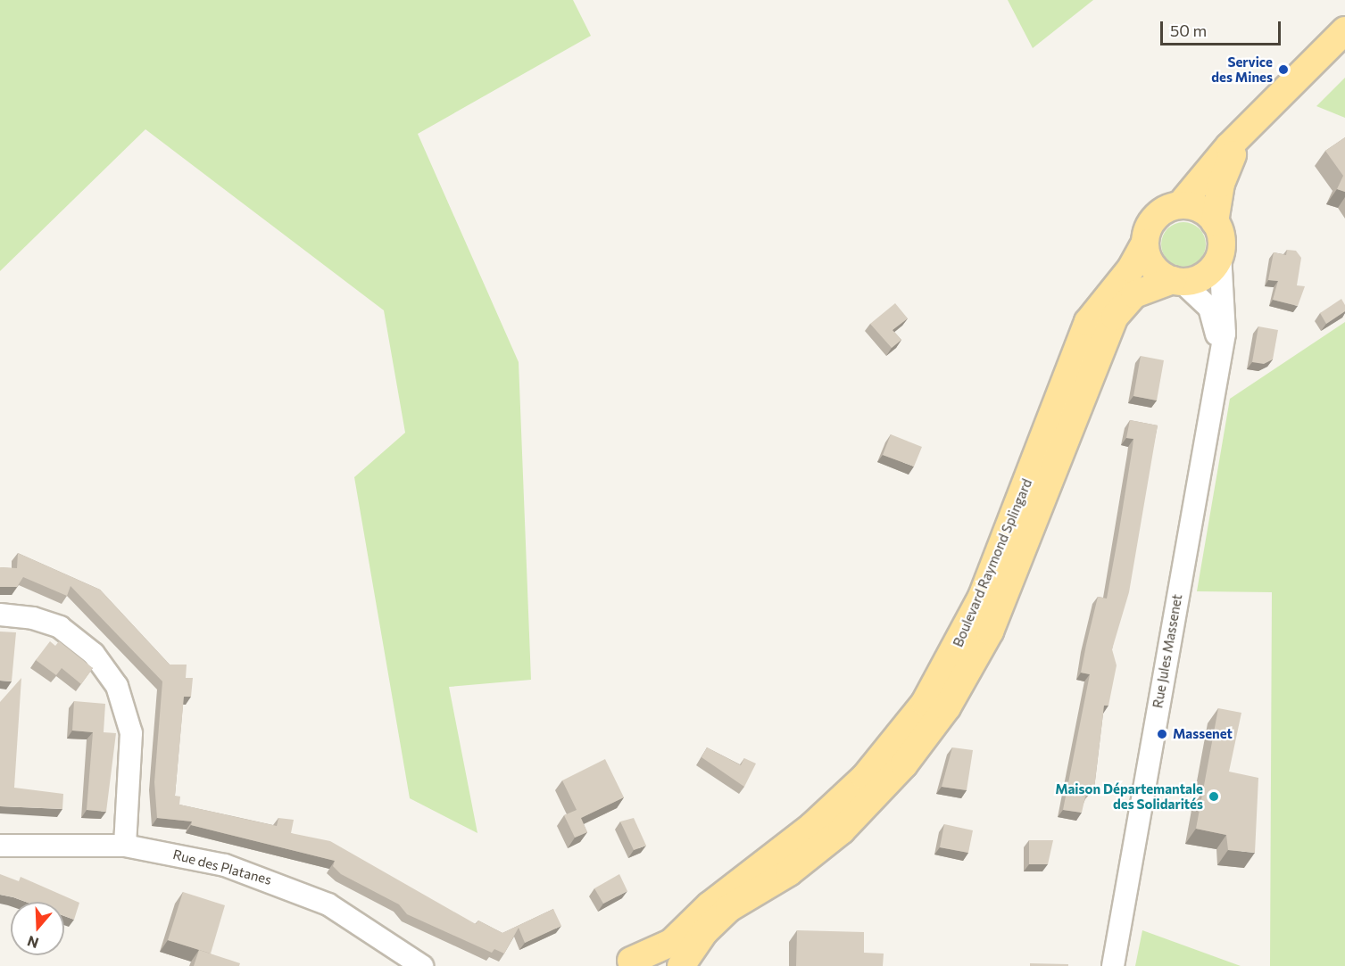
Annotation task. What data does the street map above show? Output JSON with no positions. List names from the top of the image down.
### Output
{
  "streets": {
    "main road": ["Boulevard Raymond Splingard"],
    "street": ["Rue Jules Massenet", "Rue des Platanes"]
  },
  "crossings": [
    ["Boulevard Raymond Splingard", "Rue Jules Massenet"]
  ],
  "places": ["Service des Mines", "Massenet", "Maison Départemantale des Solidarités"],
  "scale_bar": "50 m",
  "north": "bottom"
}
